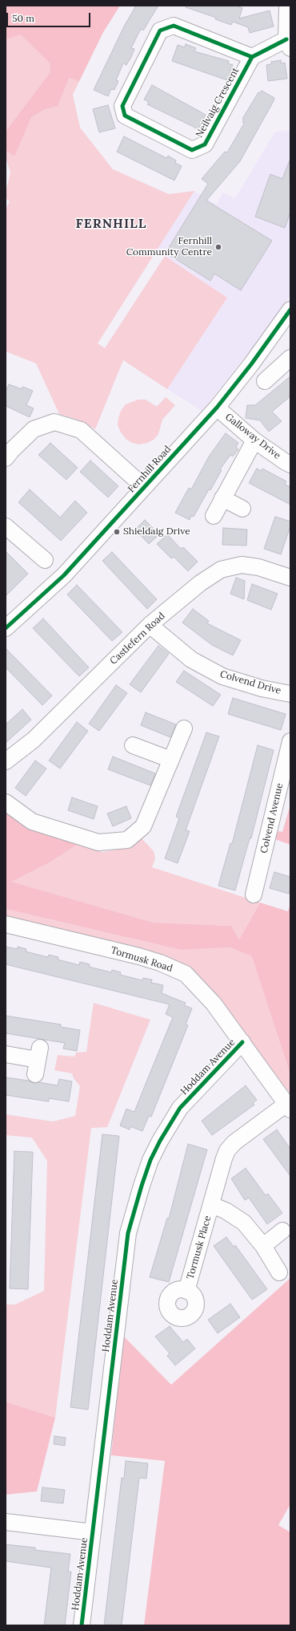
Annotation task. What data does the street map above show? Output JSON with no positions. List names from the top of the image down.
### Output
{
  "streets": {
    "street": [
      "Neilvaig Crescent",
      "Galloway Drive",
      "Fernhill Road",
      "Castlefern Road",
      "Colvend Drive",
      "Colvend Avenue",
      "Tormusk Road",
      "Hoddam Avenue",
      "Tormusk Place"
    ]
  },
  "crossings": [
    ["Galloway Drive", "Fernhill Road"],
    ["Castlefern Road", "Colvend Drive"],
    ["Tormusk Road", "Hoddam Avenue"],
    ["Tormusk Road", "Tormusk Place"]
  ],
  "districts": ["FERNHILL"],
  "places": ["Fernhill Community Centre", "Shieldaig Drive"],
  "scale_bar": "50 m"
}
